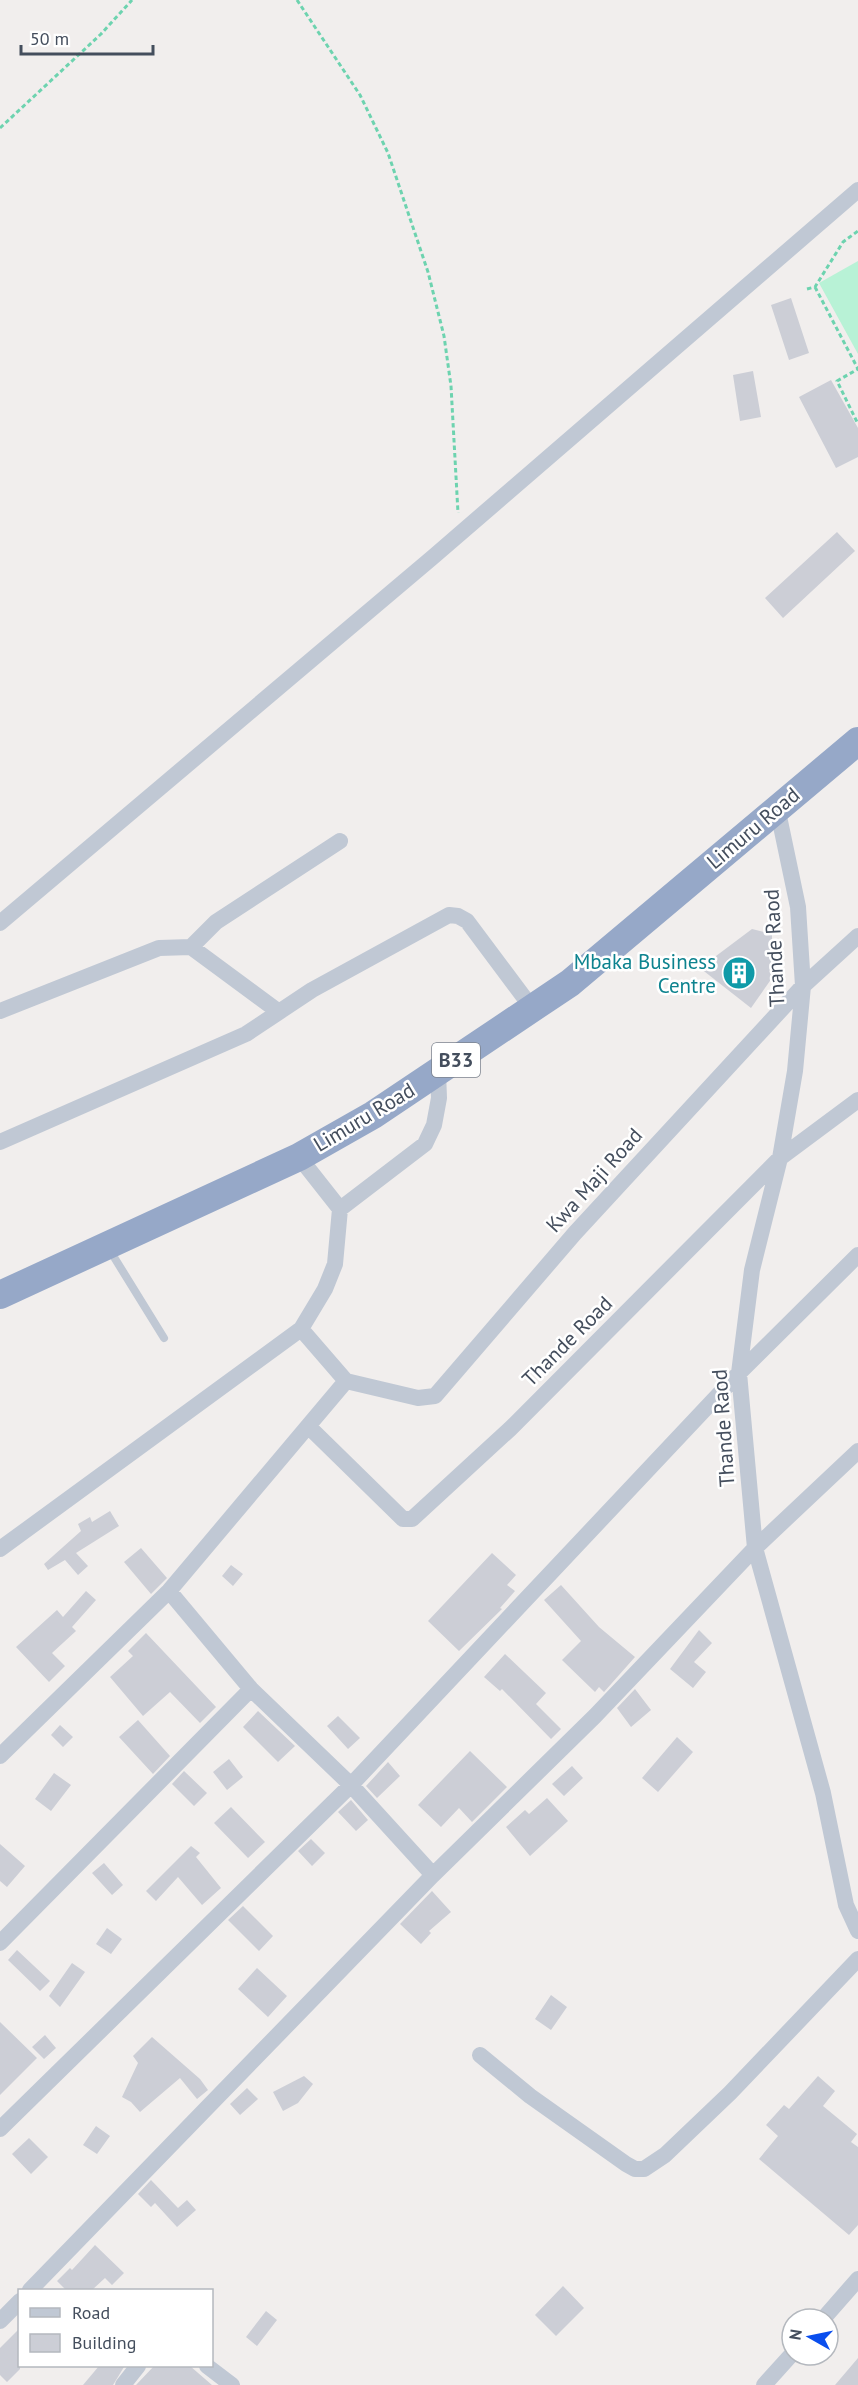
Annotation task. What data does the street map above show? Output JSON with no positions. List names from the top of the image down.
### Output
{
  "streets": {
    "highway": ["Limuru Road", "B33"],
    "street": ["Thande Raod", "Kwa Maji Road", "Thande Road"]
  },
  "crossings": [
    ["Limuru Road", "Thande Raod"],
    ["Thande Raod", "Kwa Maji Road"],
    ["Thande Raod", "Thande Road"]
  ],
  "places": {
    "building": ["Mbaka Business Centre"]
  },
  "legend": ["Road", "Building"],
  "scale_bar": "50 m",
  "north": "left"
}
